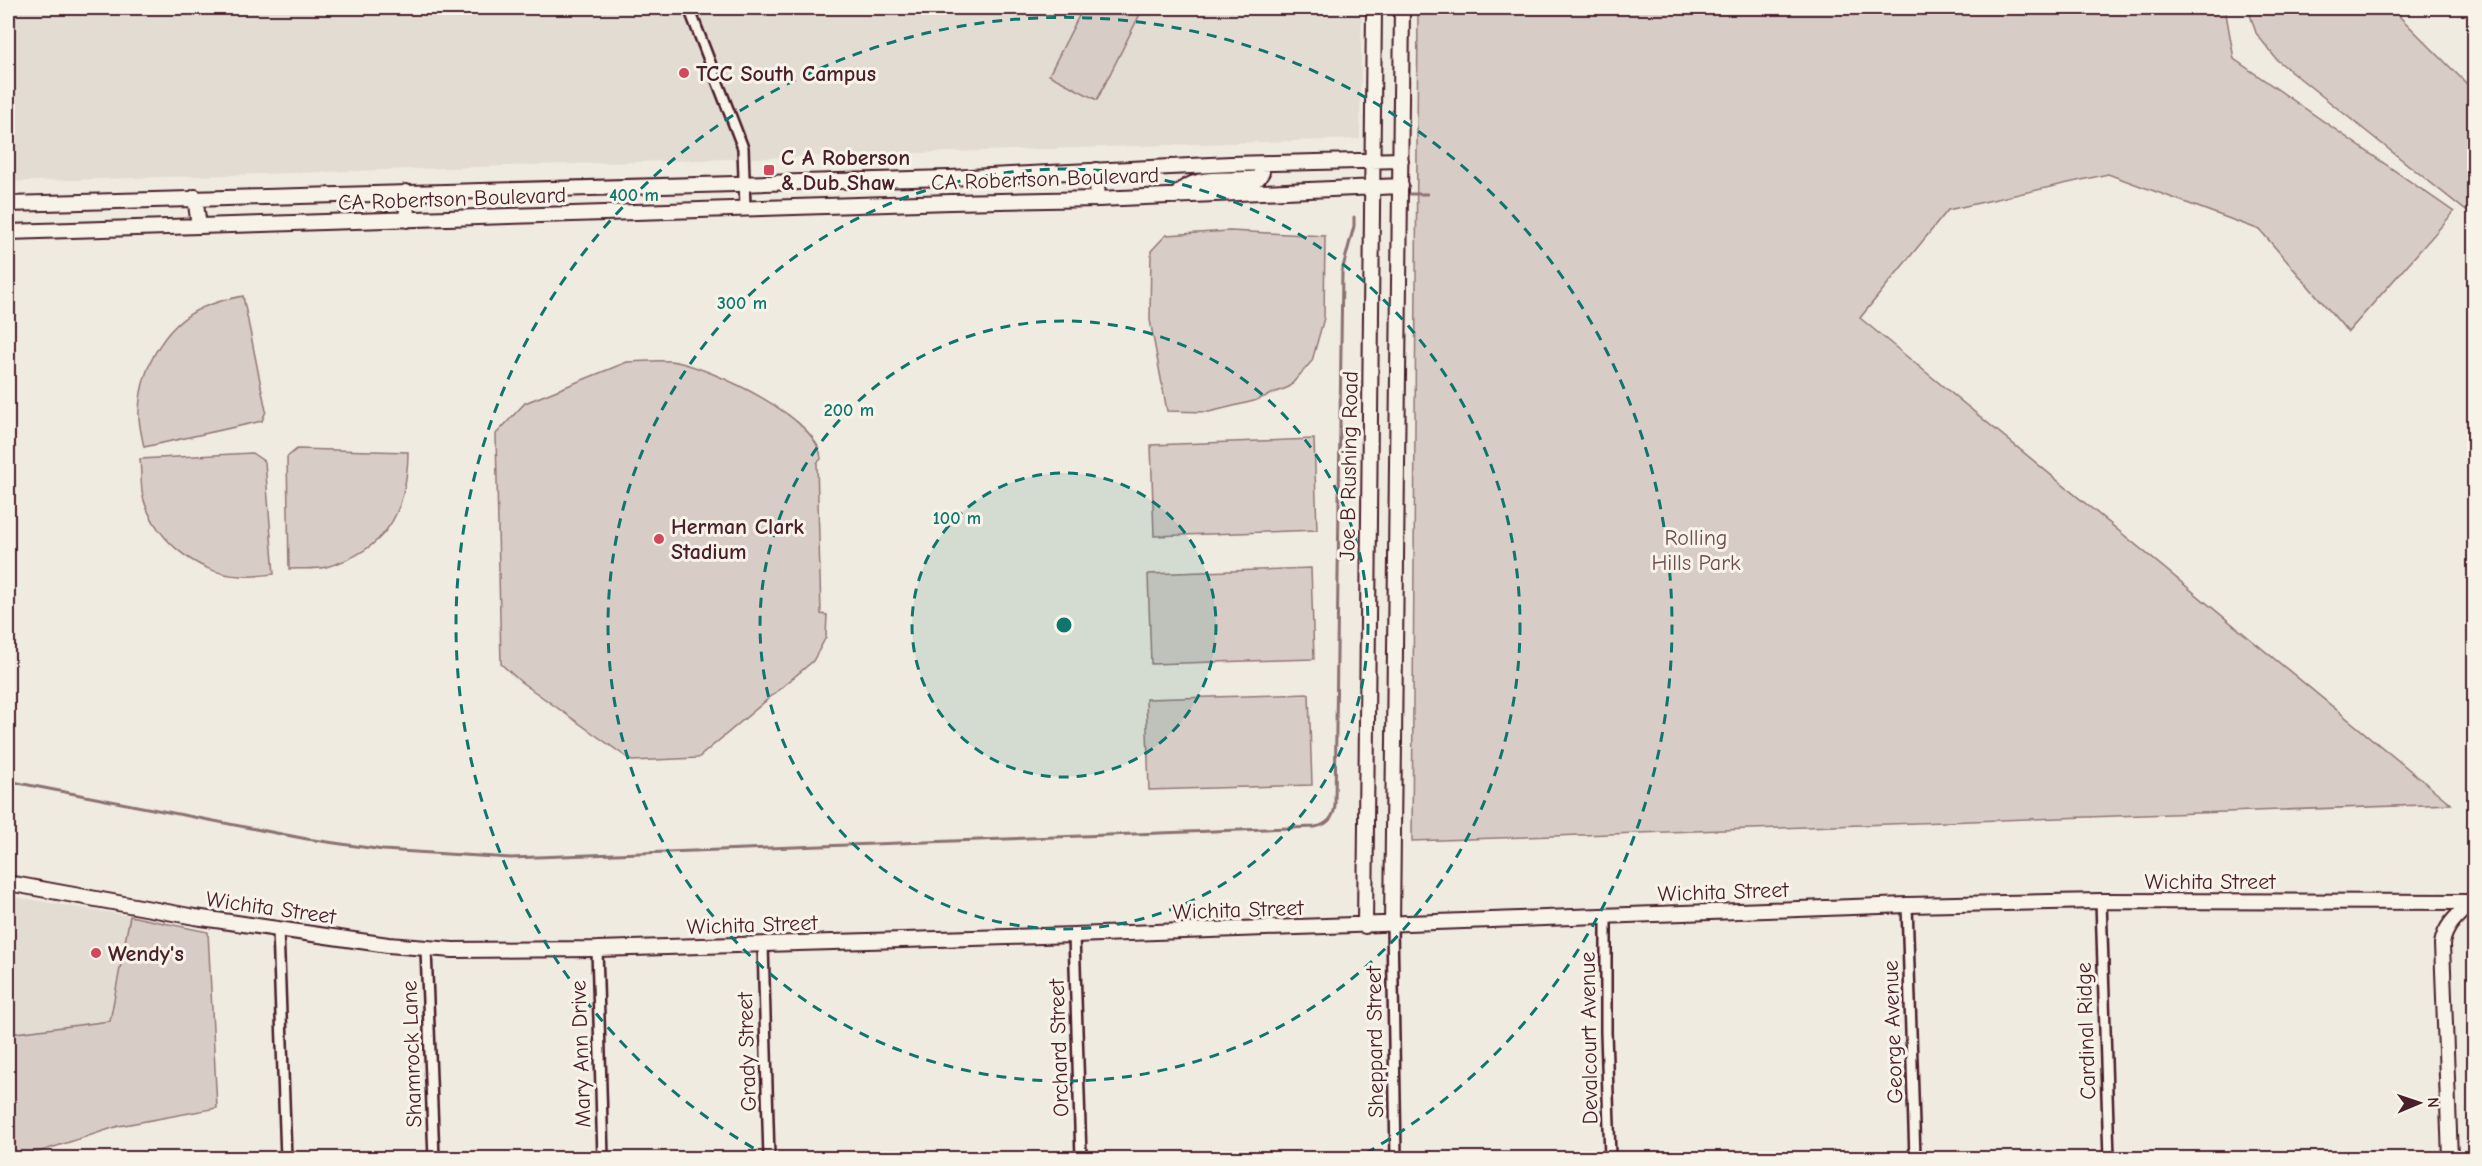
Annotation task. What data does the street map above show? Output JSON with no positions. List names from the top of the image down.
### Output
{
  "streets": {
    "street": [
      "CA Robertson Boulevard",
      "Joe B Rushing Road",
      "Wichita Street",
      "Cardinal Ridge",
      "George Avenue",
      "Devalcourt Avenue",
      "Sheppard Street",
      "Orchard Street",
      "Grady Street",
      "Shamrock Lane",
      "Mary Ann Drive"
    ]
  },
  "crossings": [
    ["CA Robertson Boulevard", "Joe B Rushing Road"],
    ["Joe B Rushing Road", "Wichita Street"],
    ["Wichita Street", "Cardinal Ridge"],
    ["Wichita Street", "George Avenue"],
    ["Wichita Street", "Devalcourt Avenue"],
    ["Wichita Street", "Sheppard Street"],
    ["Wichita Street", "Orchard Street"],
    ["Wichita Street", "Grady Street"],
    ["Wichita Street", "Shamrock Lane"],
    ["Wichita Street", "Mary Ann Drive"]
  ],
  "parks": ["Rolling Hills Park"],
  "places": {
    "other": ["TCC South Campus", "Herman Clark Stadium", "Wendy's"],
    "transit": ["C A Roberson & Dub Shaw"]
  },
  "north": "right",
  "rings": [
    "400 m",
    "300 m",
    "200 m",
    "100 m"
  ]
}
